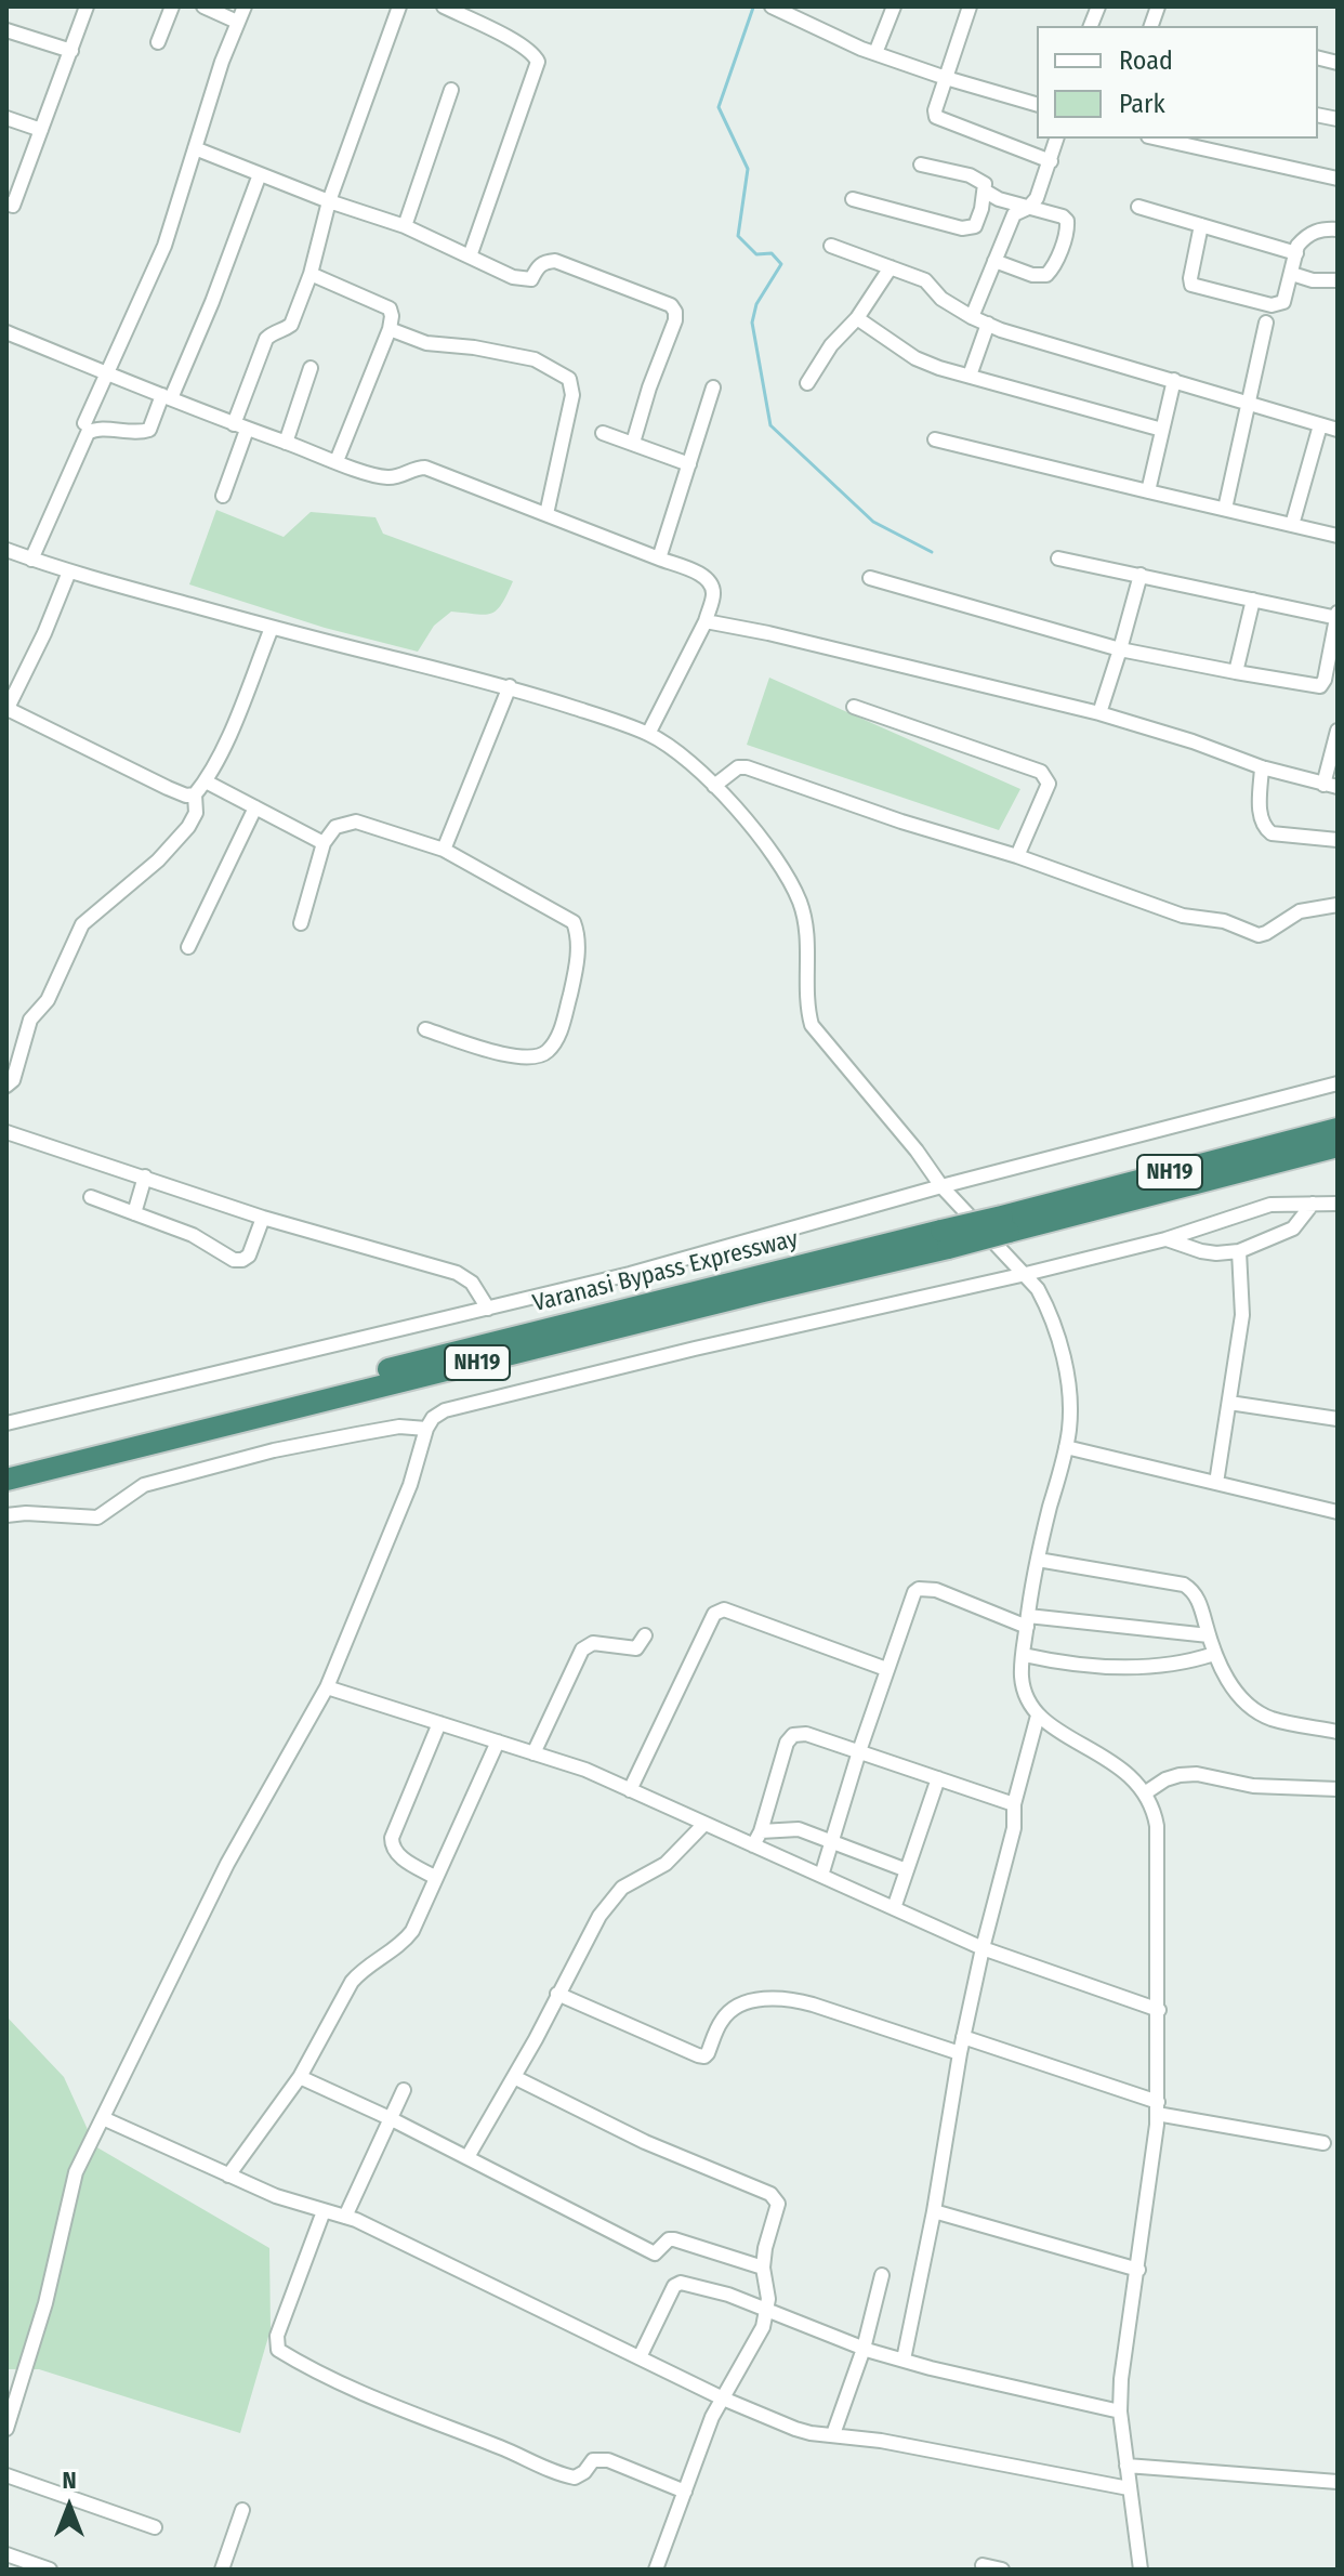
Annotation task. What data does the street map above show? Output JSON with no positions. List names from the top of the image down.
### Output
{
  "streets": {
    "highway": ["NH19", "Varanasi Bypass Expressway"]
  },
  "legend": ["Road", "Park"],
  "north": "top"
}
